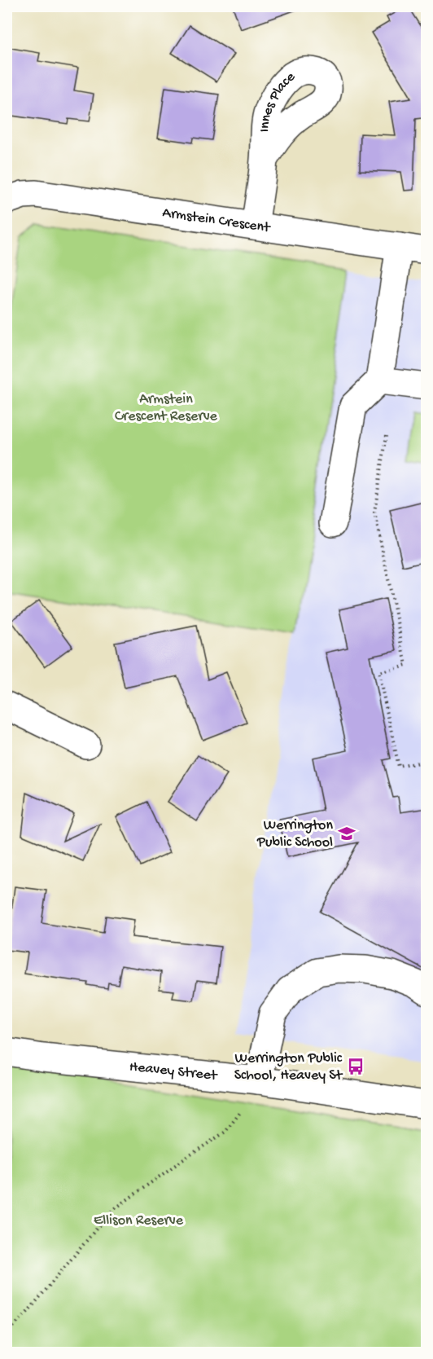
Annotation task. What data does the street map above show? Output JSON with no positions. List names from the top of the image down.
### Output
{
  "streets": {
    "street": ["Armstein Crescent", "Heavey Street"]
  },
  "parks": ["Armstein Crescent Reserve", "Ellison Reserve"],
  "places": {
    "school or university": ["Werrington Public School"],
    "bus stop": ["Werrington Public School, Heavey St"]
  }
}
